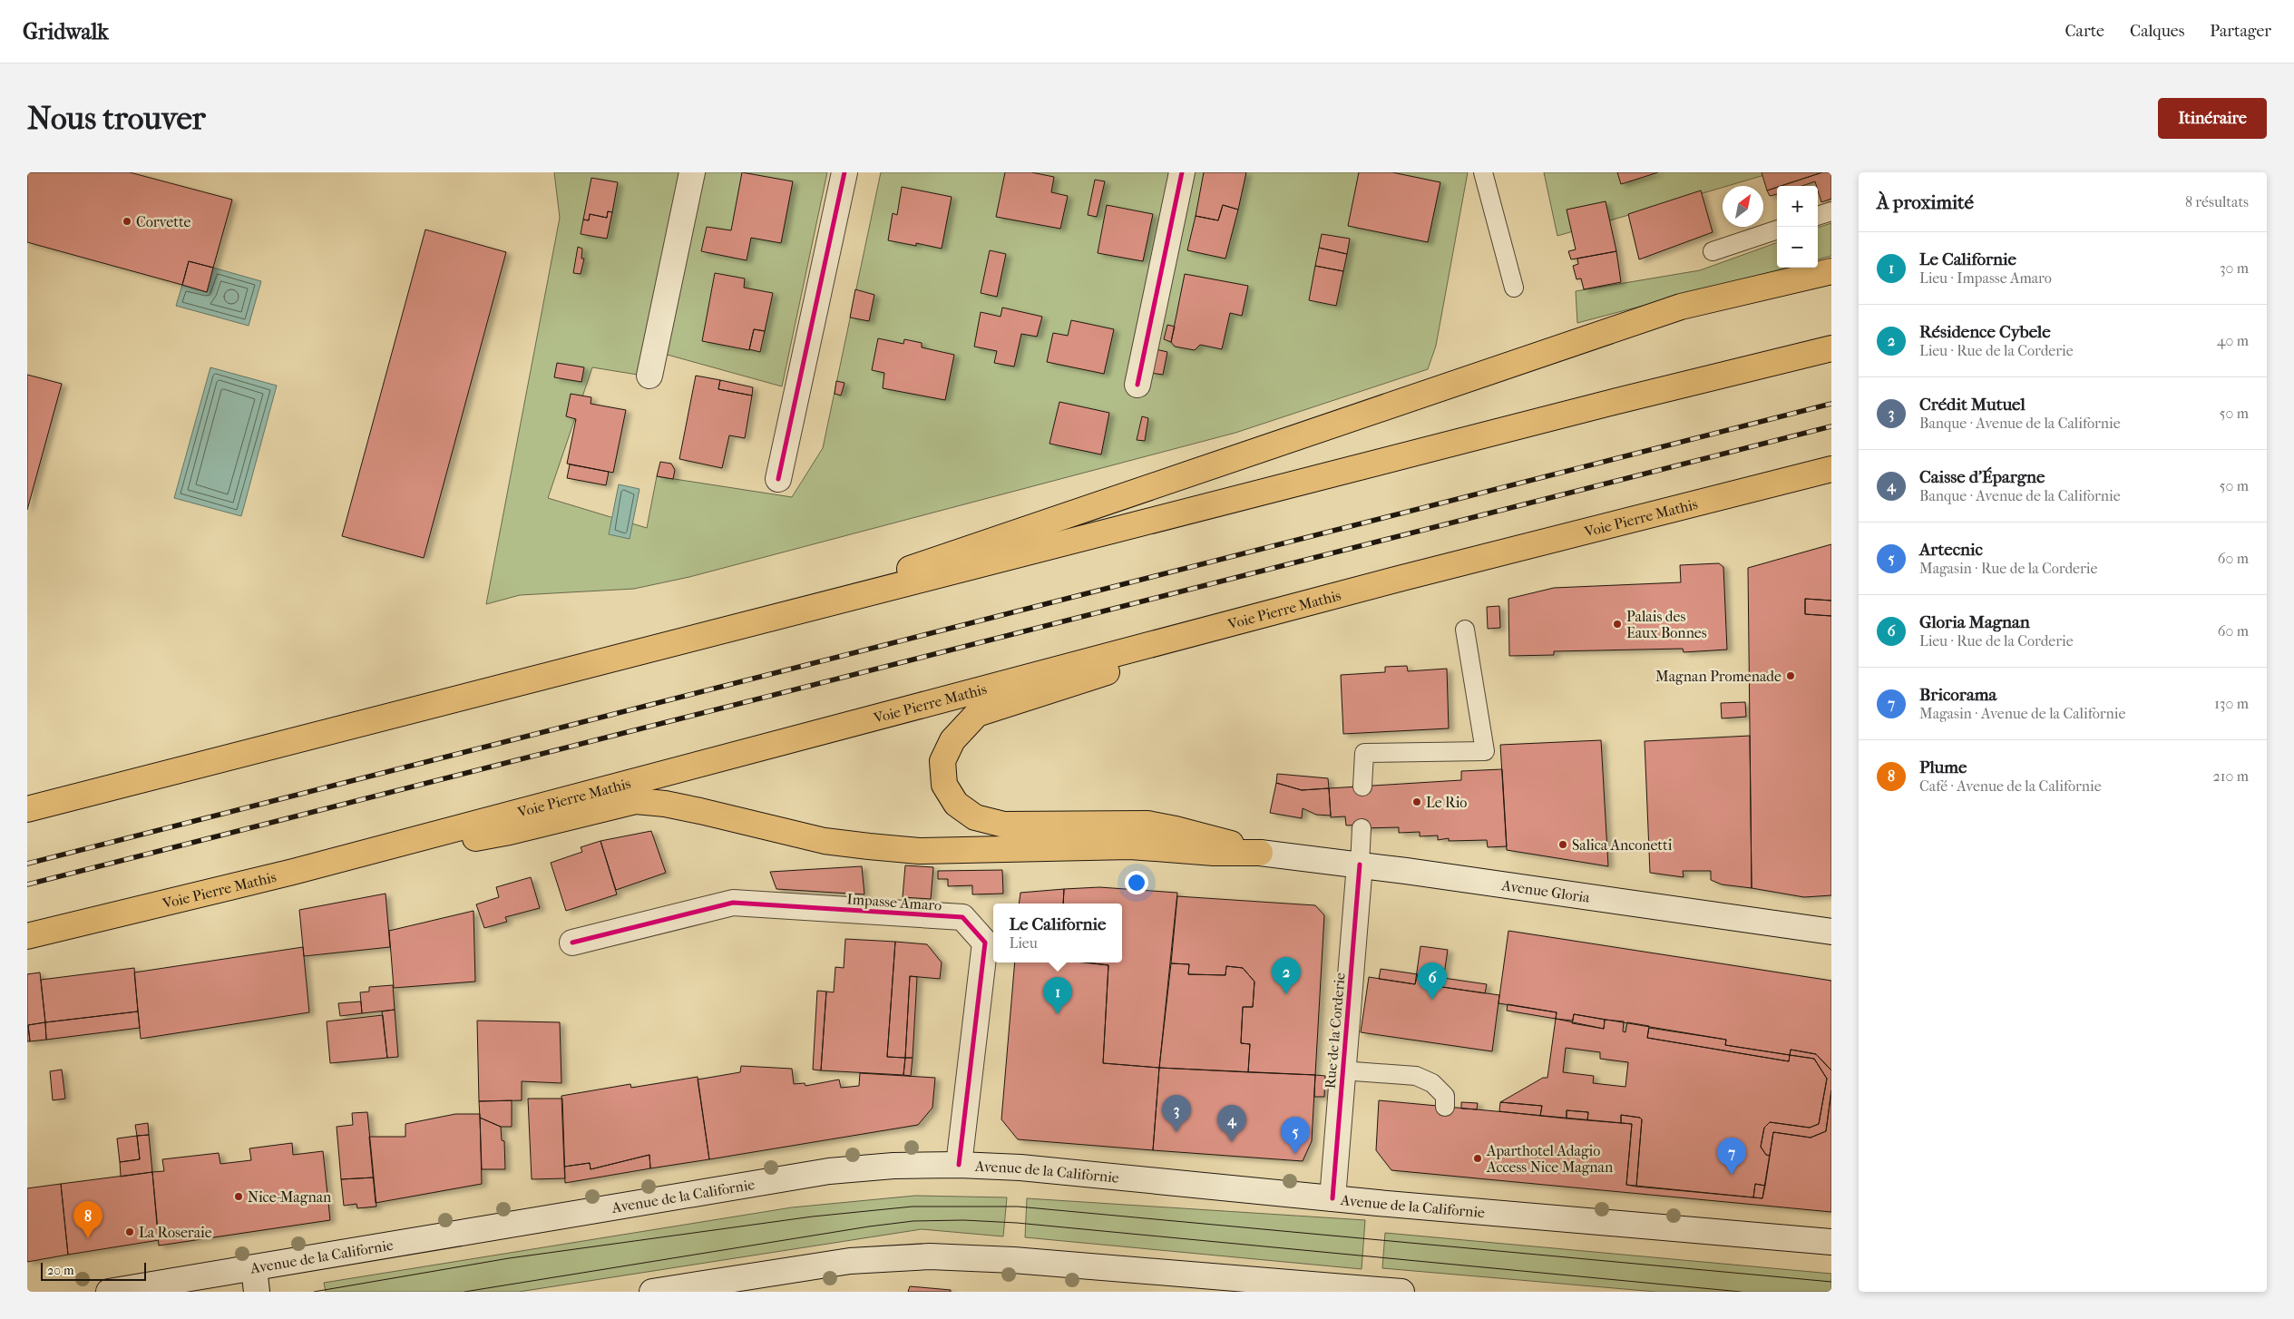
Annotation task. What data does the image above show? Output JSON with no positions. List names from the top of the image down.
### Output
{
  "streets": {
    "highway": ["Voie Pierre Mathis"],
    "main road": [
      "Avenue Gloria",
      "Impasse Amaro",
      "Rue de la Corderie",
      "Avenue de la Californie"
    ]
  },
  "crossings": [
    ["Avenue Gloria", "Rue de la Corderie"],
    ["Impasse Amaro", "Avenue de la Californie"],
    ["Rue de la Corderie", "Avenue de la Californie"]
  ],
  "places": [
    "Corvette",
    "Palais des Eaux Bonnes",
    "Magnan Promenade",
    "Le Rio",
    "Salica Anconetti",
    "Aparthotel Adagio Access Nice Magnan",
    "Nice-Magnan",
    "La Roseraie"
  ],
  "scale_bar": "20 m",
  "north": "top right",
  "page": {
    "header": "Gridwalk",
    "nav": ["Carte", "Calques", "Partager"],
    "buttons": "Itinéraire",
    "title": "Nous trouver",
    "heading": ["À proximité", "8 résultats"],
    "map_buttons": ["+", "−"],
    "list": [
      {
        "mark": "1",
        "name": "Le Californie",
        "note": "Lieu · Impasse Amaro",
        "value": "30 m"
      },
      {
        "mark": "2",
        "name": "Résidence Cybele",
        "note": "Lieu · Rue de la Corderie",
        "value": "40 m"
      },
      {
        "mark": "3",
        "name": "Crédit Mutuel",
        "note": "Banque · Avenue de la Californie",
        "value": "50 m"
      },
      {
        "mark": "4",
        "name": "Caisse d'Épargne",
        "note": "Banque · Avenue de la Californie",
        "value": "50 m"
      },
      {
        "mark": "5",
        "name": "Artecnic",
        "note": "Magasin · Rue de la Corderie",
        "value": "60 m"
      },
      {
        "mark": "6",
        "name": "Gloria Magnan",
        "note": "Lieu · Rue de la Corderie",
        "value": "60 m"
      },
      {
        "mark": "7",
        "name": "Bricorama",
        "note": "Magasin · Avenue de la Californie",
        "value": "130 m"
      },
      {
        "mark": "8",
        "name": "Plume",
        "note": "Café · Avenue de la Californie",
        "value": "210 m"
      }
    ],
    "popup": ["Le Californie", "Lieu"],
    "pins": [
      "2",
      "6",
      "1",
      "3",
      "4",
      "5",
      "7",
      "8"
    ],
    "scale": "20 m"
  }
}
